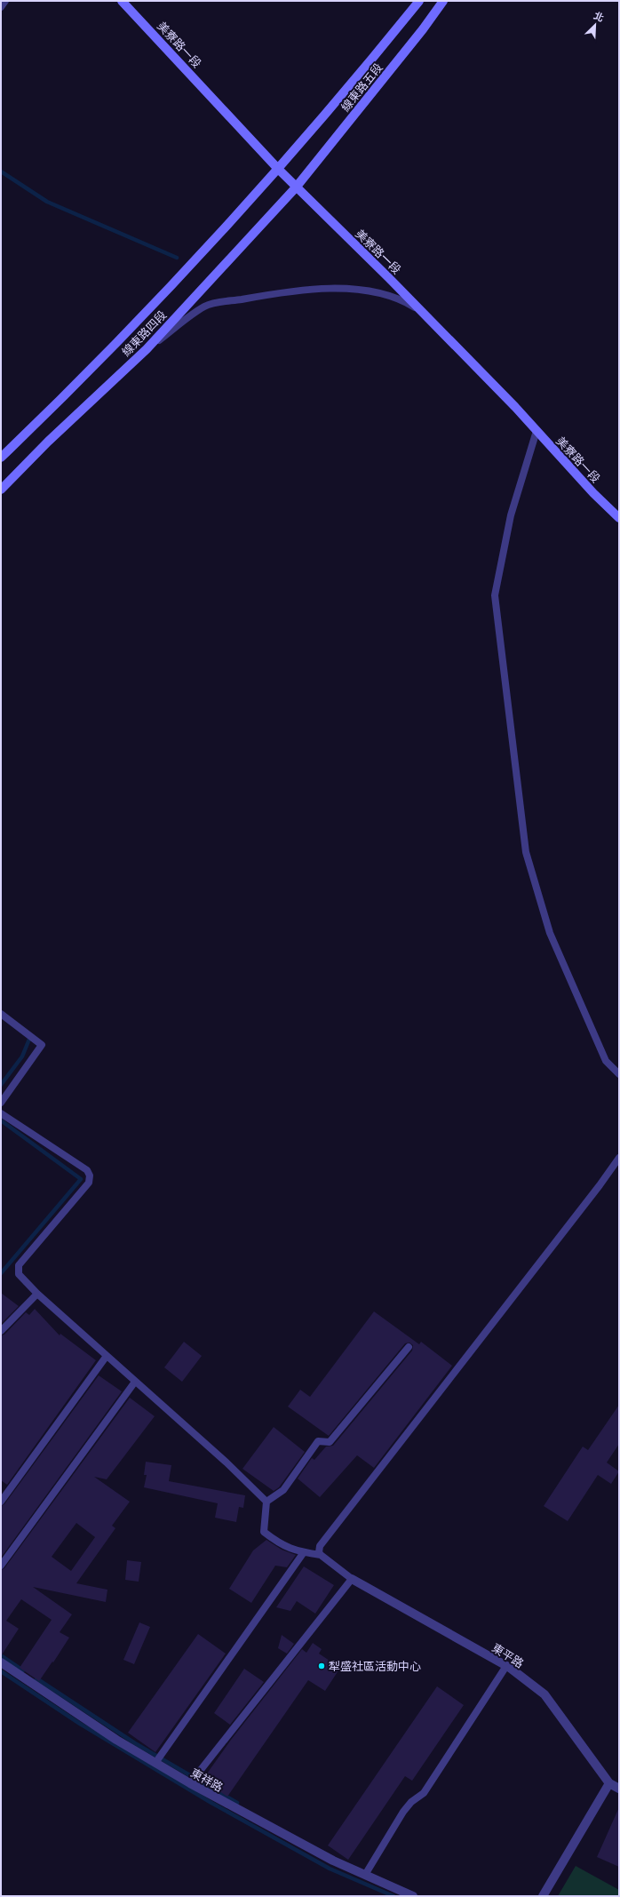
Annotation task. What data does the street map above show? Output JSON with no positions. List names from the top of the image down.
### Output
{
  "streets": {
    "main road": ["美寮路一段", "線東路五段", "線東路四段"],
    "street": ["東平路", "東祥路"]
  },
  "crossings": [
    ["美寮路一段", "線東路五段"],
    ["美寮路一段", "線東路四段"],
    ["線東路五段", "線東路四段"]
  ],
  "places": ["犁盛社區活動中心"],
  "north": "top right"
}
